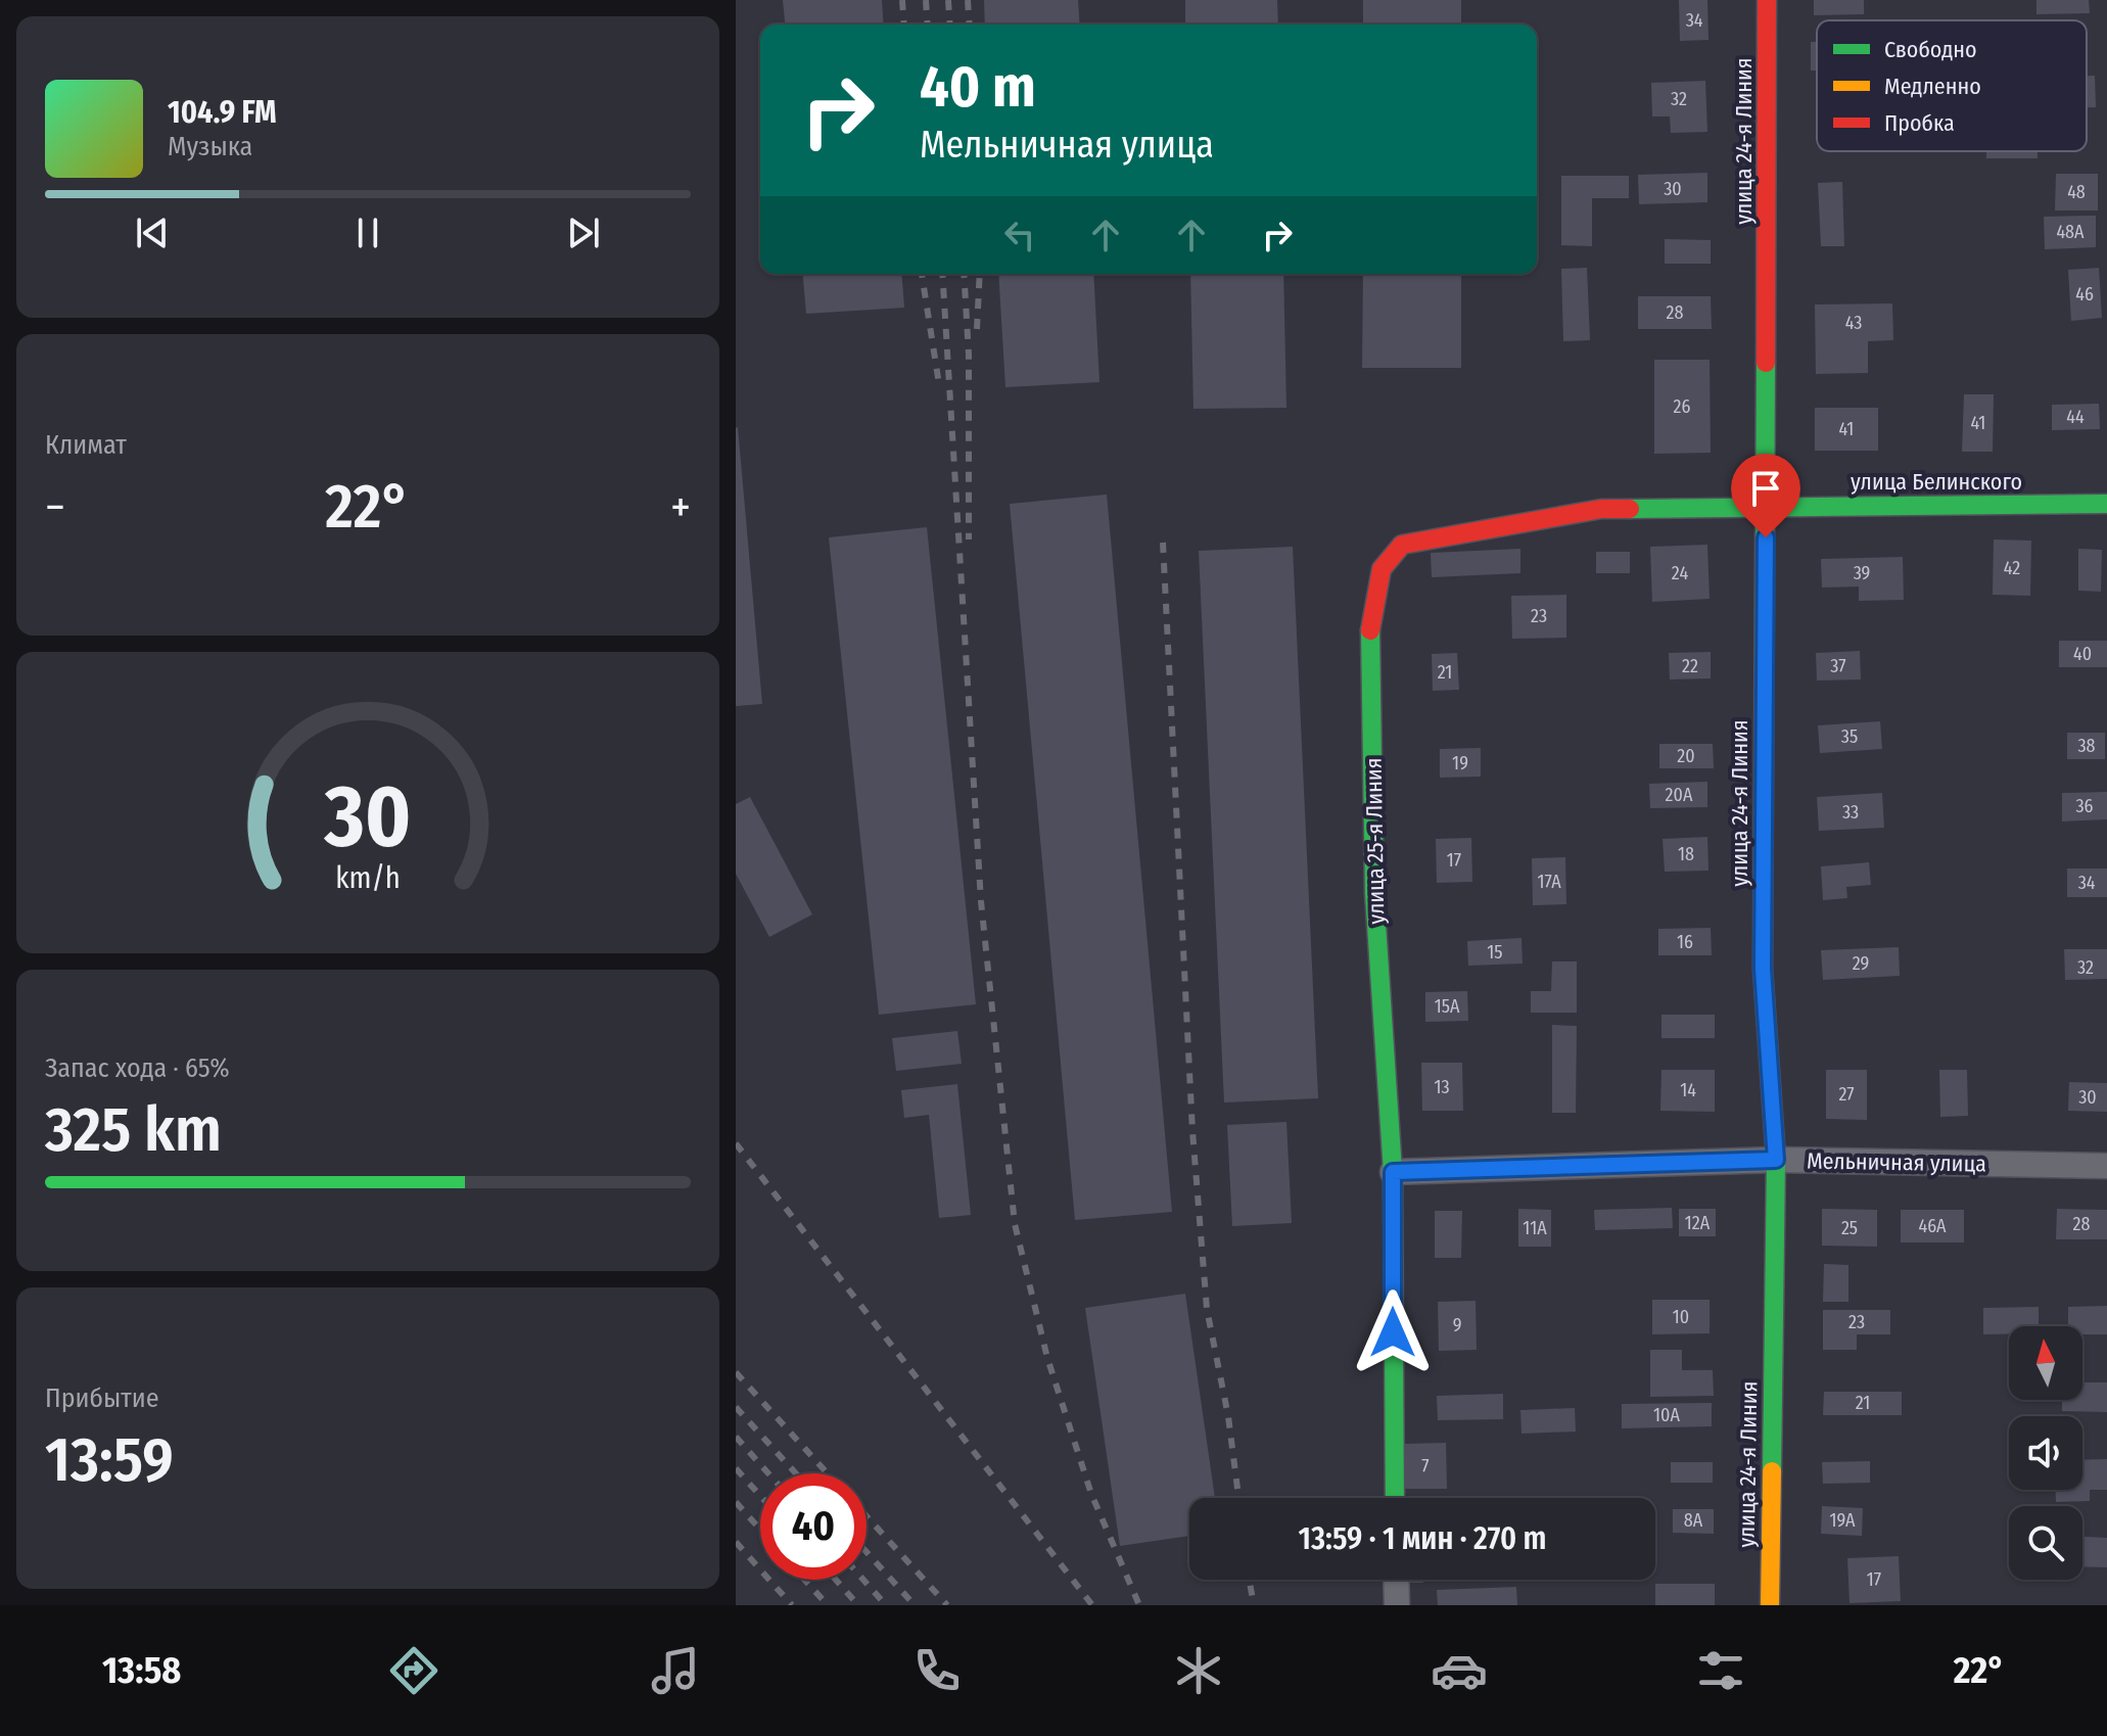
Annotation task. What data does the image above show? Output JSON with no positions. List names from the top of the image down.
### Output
{
  "streets": {
    "street": [
      "улица 24-я Линия",
      "улица Белинского",
      "улица 25-я Линия",
      "Мельничная улица"
    ]
  },
  "crossings": [
    ["улица 24-я Линия", "улица Белинского"],
    ["улица 24-я Линия", "улица 25-я Линия"],
    ["улица 24-я Линия", "Мельничная улица"],
    ["улица Белинского", "улица 25-я Линия"],
    ["улица 25-я Линия", "Мельничная улица"]
  ],
  "house_numbers": [
    "34",
    "32",
    "30",
    "48",
    "48А",
    "46",
    "28",
    "43",
    "26",
    "44",
    "41",
    "41",
    "42",
    "24",
    "39",
    "23",
    "40",
    "22",
    "37",
    "21",
    "35",
    "38",
    "20",
    "19",
    "20А",
    "36",
    "33",
    "18",
    "17",
    "17А",
    "34",
    "16",
    "15",
    "29",
    "32",
    "15А",
    "13",
    "14",
    "27",
    "30",
    "12А",
    "28",
    "46А",
    "11А",
    "25",
    "10",
    "23",
    "9",
    "21",
    "10А",
    "7",
    "8А",
    "19А",
    "17"
  ],
  "legend": ["Свободно", "Медленно", "Пробка"],
  "north": "top",
  "page": {
    "turn": ["40 m", "Мельничная улица"],
    "song": ["104.9 FM", "Музыка"],
    "tile": [
      "Климат",
      ["Запас хода · 65%", "325 km"],
      ["Прибытие", "13:59"]
    ],
    "heat": ["−", "22°", "+"],
    "limit": "40",
    "trip": "13:59 · 1 мин · 270 m",
    "tabs": ["13:58", "22°"],
    "gauge": ["30", "km/h"]
  }
}
